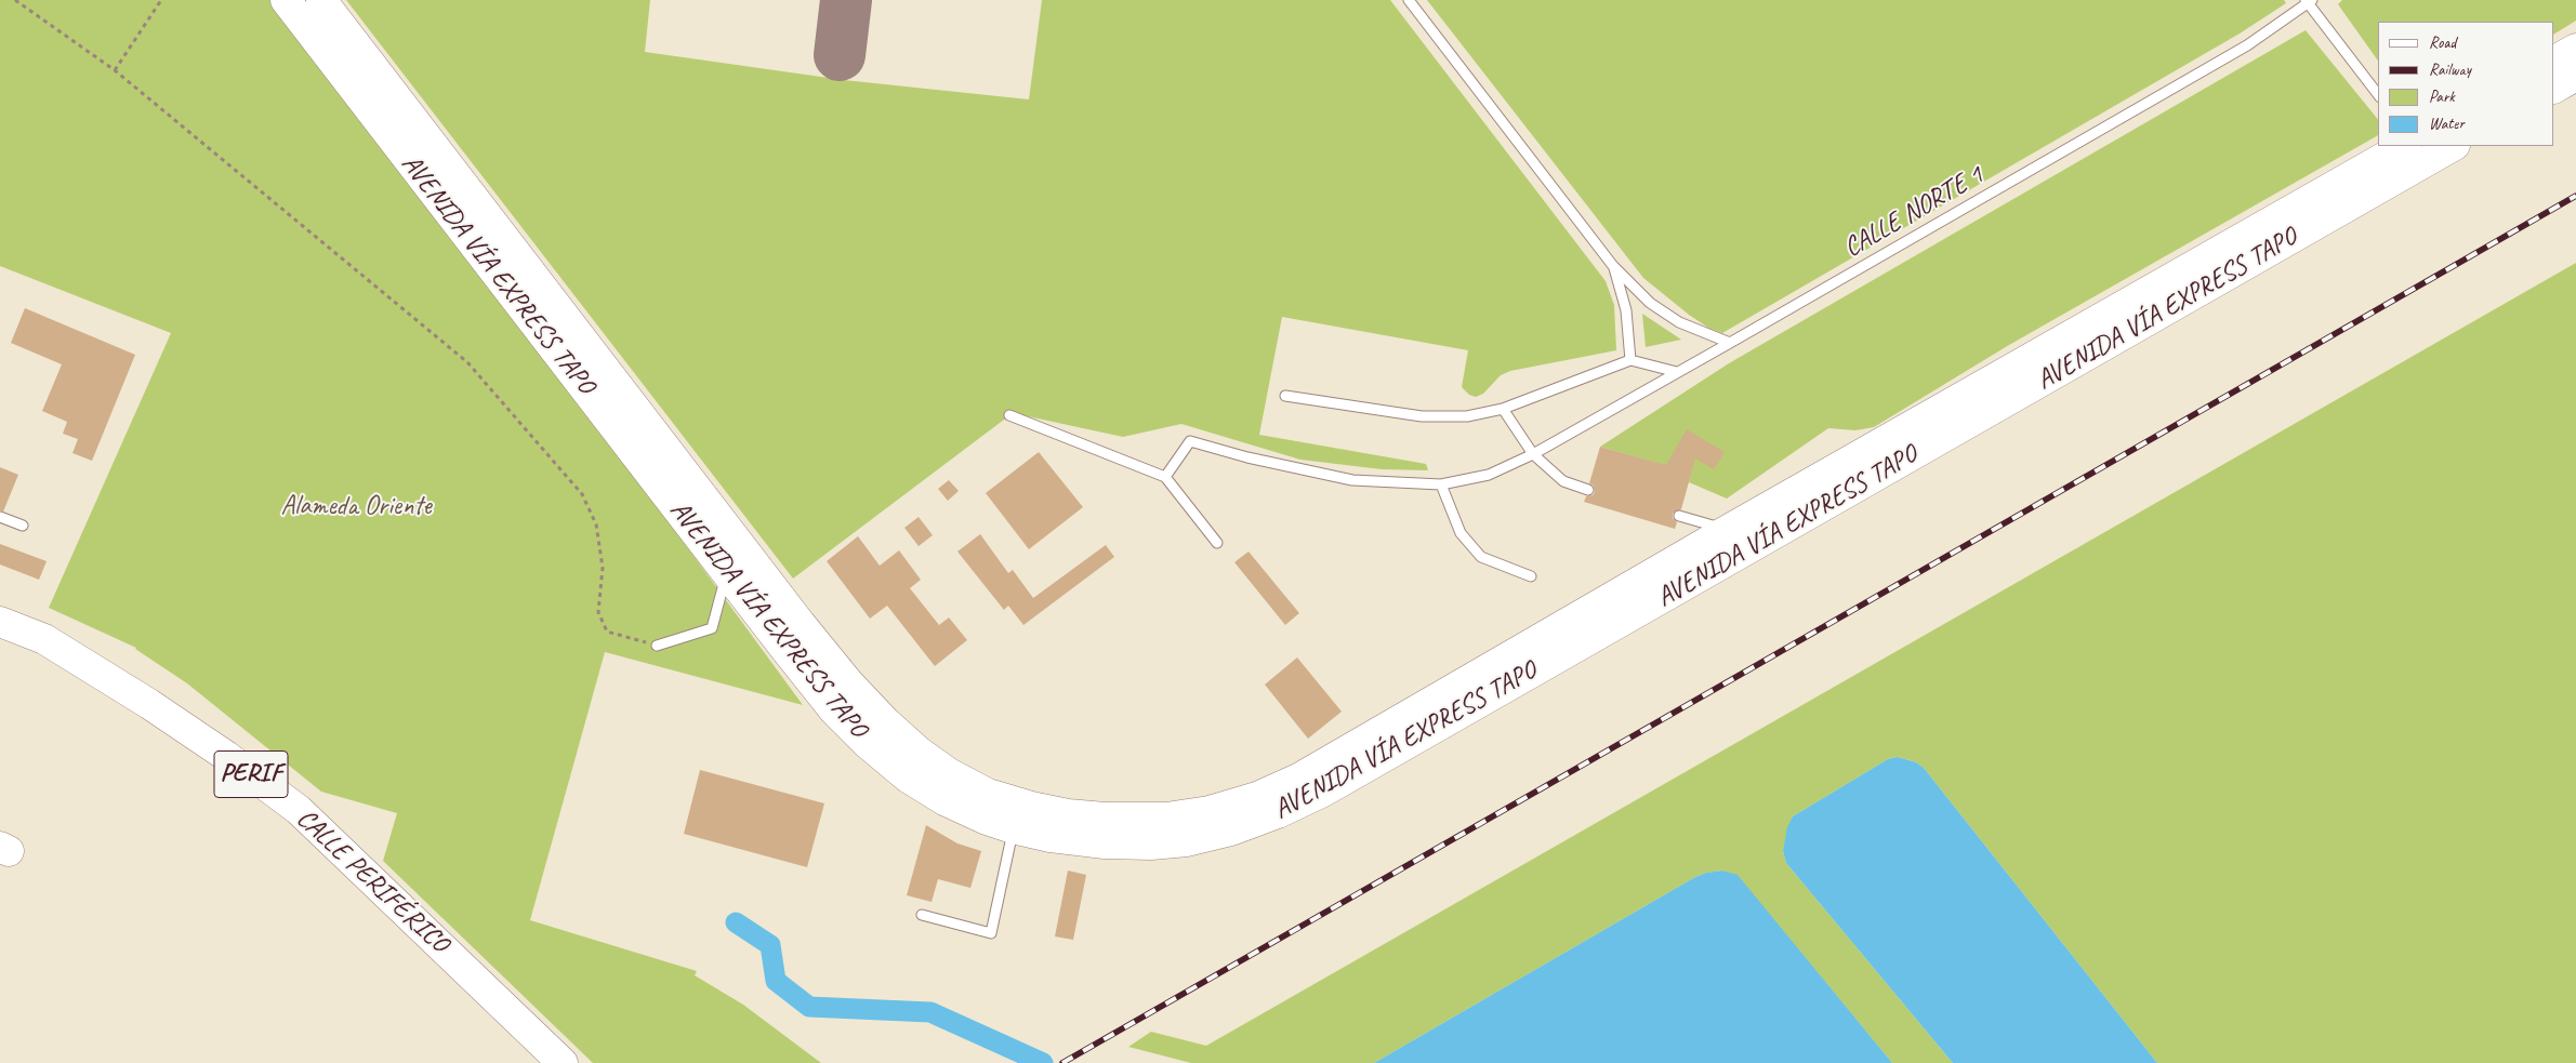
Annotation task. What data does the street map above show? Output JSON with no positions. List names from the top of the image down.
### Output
{
  "streets": {
    "main road": ["AVENIDA VÍA EXPRESS TAPO", "PERIF", "CALLE PERIFÉRICO"],
    "lane": ["CALLE NORTE 1"]
  },
  "parks": ["Alameda Oriente"],
  "legend": [
    "Road",
    "Railway",
    "Park",
    "Water"
  ]
}
